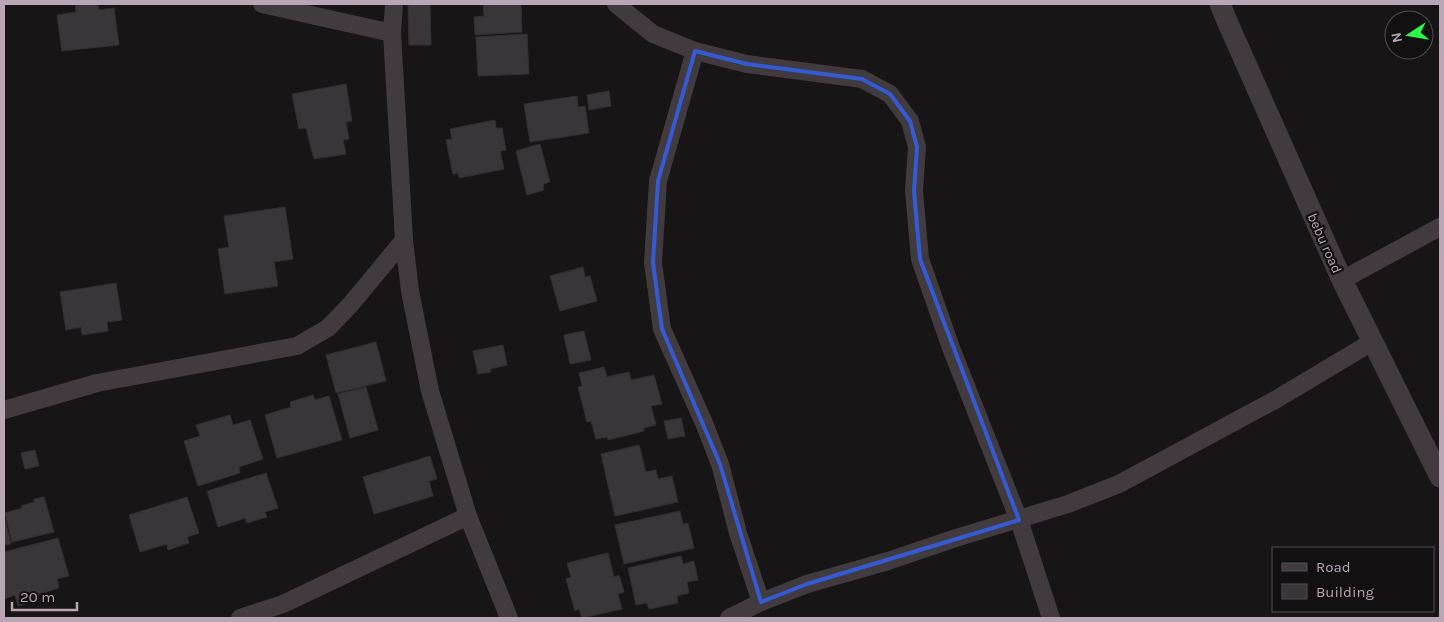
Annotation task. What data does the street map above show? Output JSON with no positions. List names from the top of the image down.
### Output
{
  "streets": {
    "street": ["bebu road"]
  },
  "legend": ["Road", "Building"],
  "scale_bar": "20 m",
  "north": "left"
}
